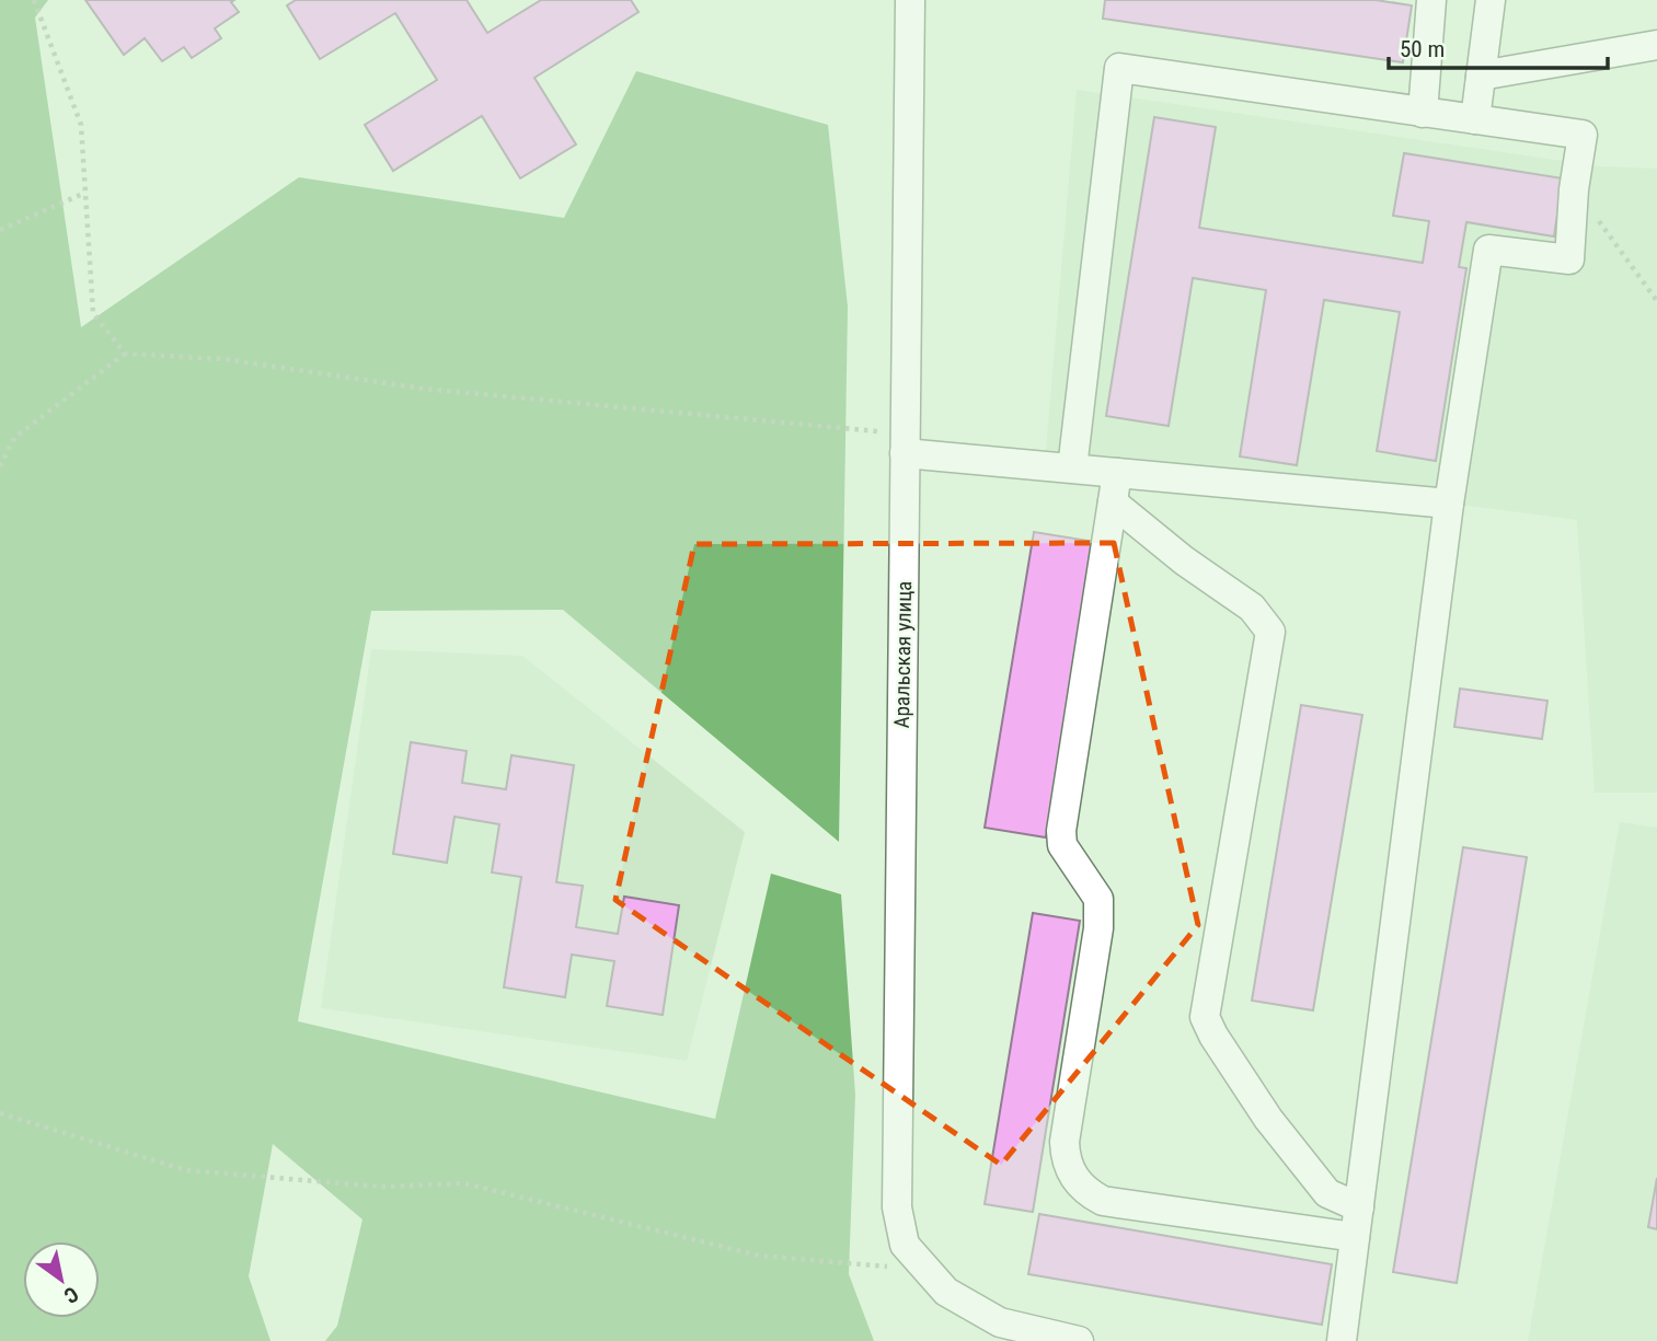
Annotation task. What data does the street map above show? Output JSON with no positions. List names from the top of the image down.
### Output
{
  "streets": {
    "street": ["Аральская улица"]
  },
  "scale_bar": "50 m",
  "north": "bottom right"
}
